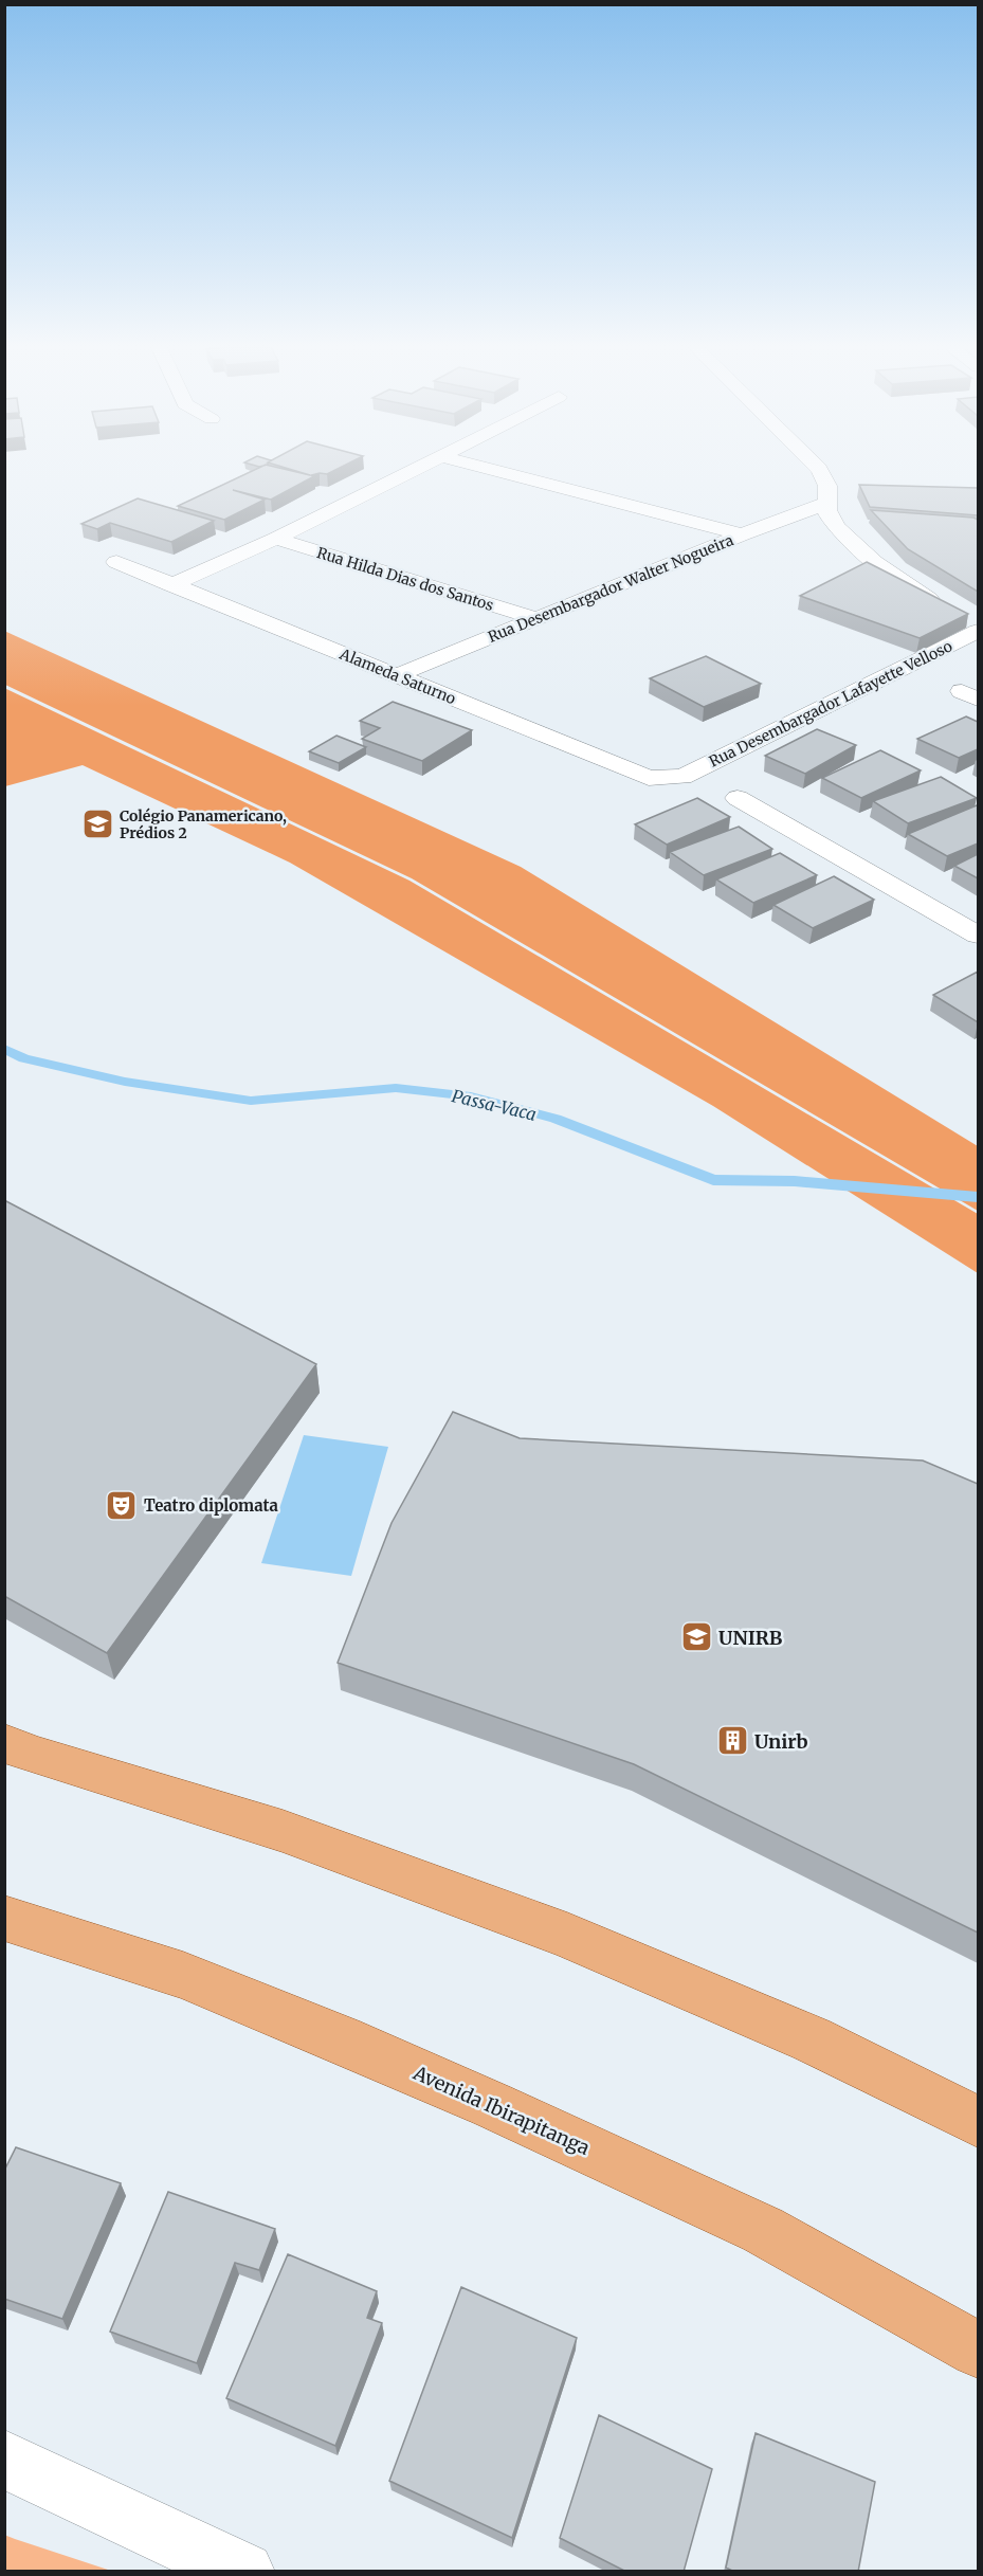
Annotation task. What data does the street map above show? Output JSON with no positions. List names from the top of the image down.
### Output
{
  "streets": {
    "main road": ["Avenida Ibirapitanga"],
    "street": [
      "Rua Hilda Dias dos Santos",
      "Rua Desembargador Walter Nogueira",
      "Alameda Saturno",
      "Rua Desembargador Lafayette Velloso"
    ]
  },
  "crossings": [
    ["Rua Hilda Dias dos Santos", "Rua Desembargador Walter Nogueira"],
    ["Rua Desembargador Walter Nogueira", "Alameda Saturno"],
    ["Alameda Saturno", "Rua Desembargador Lafayette Velloso"]
  ],
  "water": ["Passa-Vaca"],
  "places": {
    "school or university": ["Colégio Panamericano, Prédios 2", "UNIRB"],
    "theatre": ["Teatro diplomata"],
    "building": ["Unirb"]
  }
}
